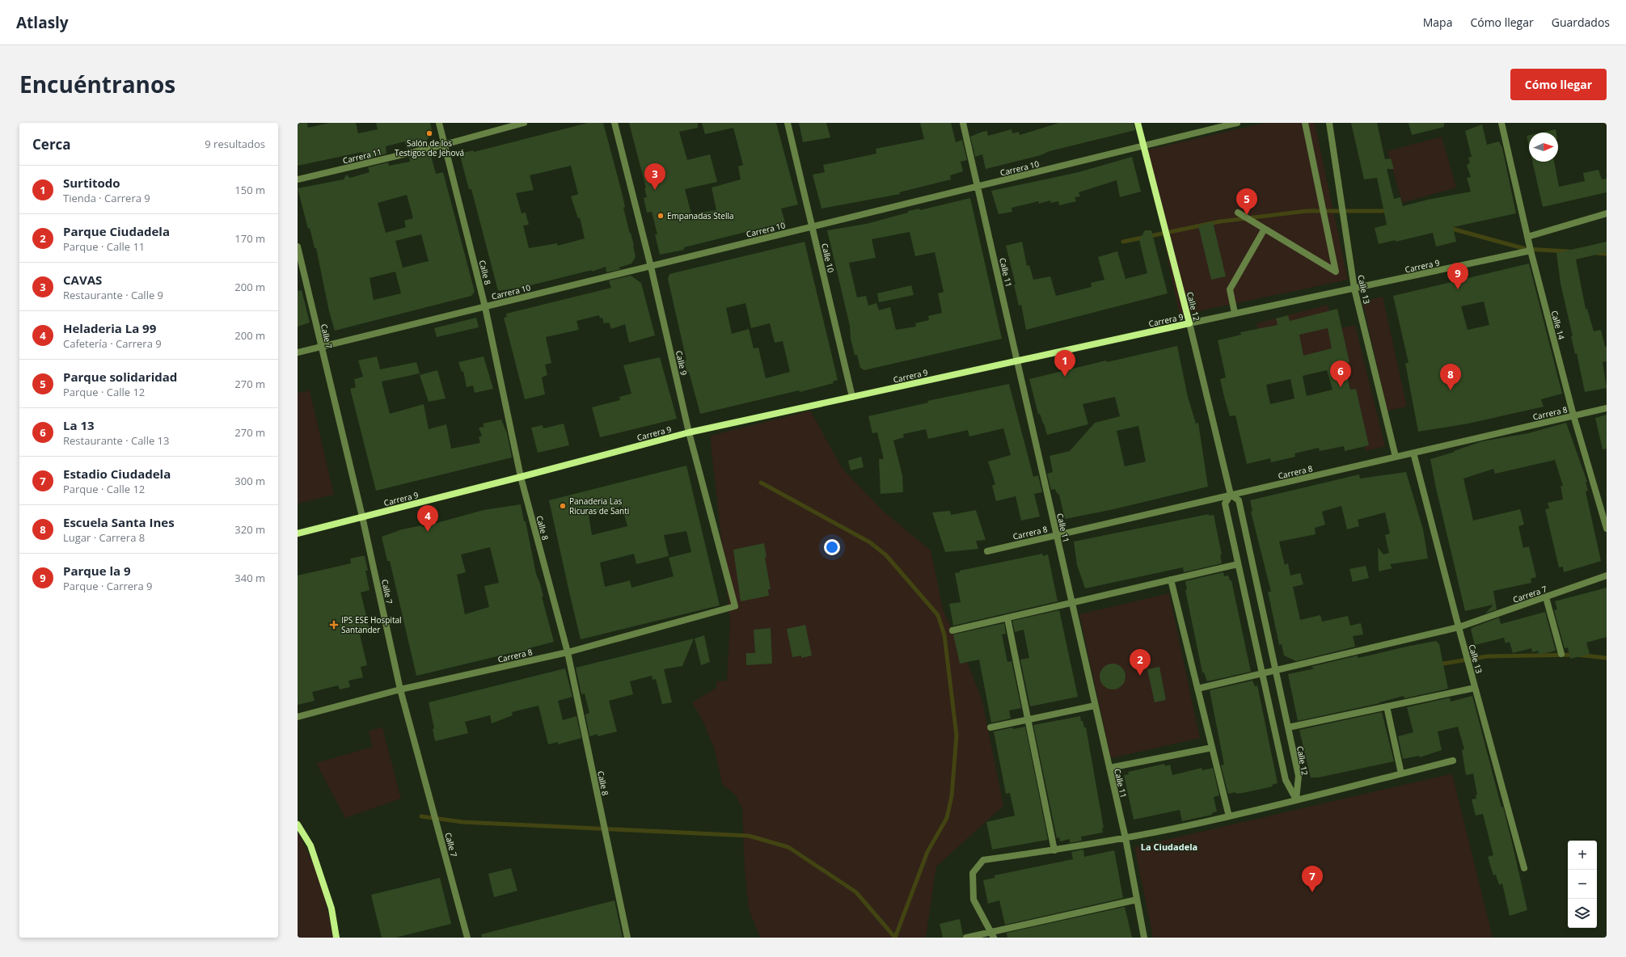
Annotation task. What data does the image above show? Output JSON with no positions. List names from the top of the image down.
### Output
{
  "streets": {
    "main road": ["Carrera 9", "Calle 12"],
    "street": [
      "Carrera 11",
      "Carrera 10",
      "Calle 10",
      "Calle 8",
      "Calle 11",
      "Calle 13",
      "Calle 14",
      "Calle 7",
      "Calle 9",
      "Carrera 8",
      "Carrera 7"
    ]
  },
  "crossings": [
    ["Carrera 11", "Calle 8"],
    ["Carrera 10", "Calle 10"],
    ["Carrera 10", "Calle 8"],
    ["Carrera 10", "Calle 11"],
    ["Carrera 10", "Calle 12"],
    ["Carrera 10", "Calle 7"],
    ["Carrera 10", "Calle 9"],
    ["Calle 10", "Carrera 9"],
    ["Carrera 9", "Calle 8"],
    ["Carrera 9", "Calle 11"],
    ["Carrera 9", "Calle 13"],
    ["Carrera 9", "Calle 12"],
    ["Carrera 9", "Calle 14"],
    ["Carrera 9", "Calle 7"],
    ["Carrera 9", "Calle 9"],
    ["Calle 8", "Carrera 8"],
    ["Calle 11", "Carrera 8"],
    ["Calle 13", "Carrera 8"],
    ["Calle 13", "Carrera 7"],
    ["Calle 12", "Carrera 8"],
    ["Calle 12", "Carrera 7"],
    ["Calle 14", "Carrera 8"],
    ["Calle 7", "Carrera 8"],
    ["Calle 9", "Carrera 8"]
  ],
  "districts": ["La Ciudadela"],
  "places": {
    "other": ["Salón de los Testigos de Jehová", "Empanadas Stella", "Panaderia Las Ricuras de Santi"],
    "health": ["IPS ESE Hospital Santander"]
  },
  "north": "right",
  "page": {
    "header": "Atlasly",
    "nav": ["Mapa", "Cómo llegar", "Guardados"],
    "title": "Encuéntranos",
    "buttons": "Cómo llegar",
    "heading": ["Cerca", "9 resultados"],
    "pins": [
      "3",
      "5",
      "9",
      "1",
      "6",
      "8",
      "4",
      "2",
      "7"
    ],
    "list": [
      {
        "mark": "1",
        "name": "Surtitodo",
        "note": "Tienda · Carrera 9",
        "value": "150 m"
      },
      {
        "mark": "2",
        "name": "Parque Ciudadela",
        "note": "Parque · Calle 11",
        "value": "170 m"
      },
      {
        "mark": "3",
        "name": "CAVAS",
        "note": "Restaurante · Calle 9",
        "value": "200 m"
      },
      {
        "mark": "4",
        "name": "Heladeria La 99",
        "note": "Cafetería · Carrera 9",
        "value": "200 m"
      },
      {
        "mark": "5",
        "name": "Parque solidaridad",
        "note": "Parque · Calle 12",
        "value": "270 m"
      },
      {
        "mark": "6",
        "name": "La 13",
        "note": "Restaurante · Calle 13",
        "value": "270 m"
      },
      {
        "mark": "7",
        "name": "Estadio Ciudadela",
        "note": "Parque · Calle 12",
        "value": "300 m"
      },
      {
        "mark": "8",
        "name": "Escuela Santa Ines",
        "note": "Lugar · Carrera 8",
        "value": "320 m"
      },
      {
        "mark": "9",
        "name": "Parque la 9",
        "note": "Parque · Carrera 9",
        "value": "340 m"
      }
    ],
    "map_buttons": ["+", "−"]
  }
}
